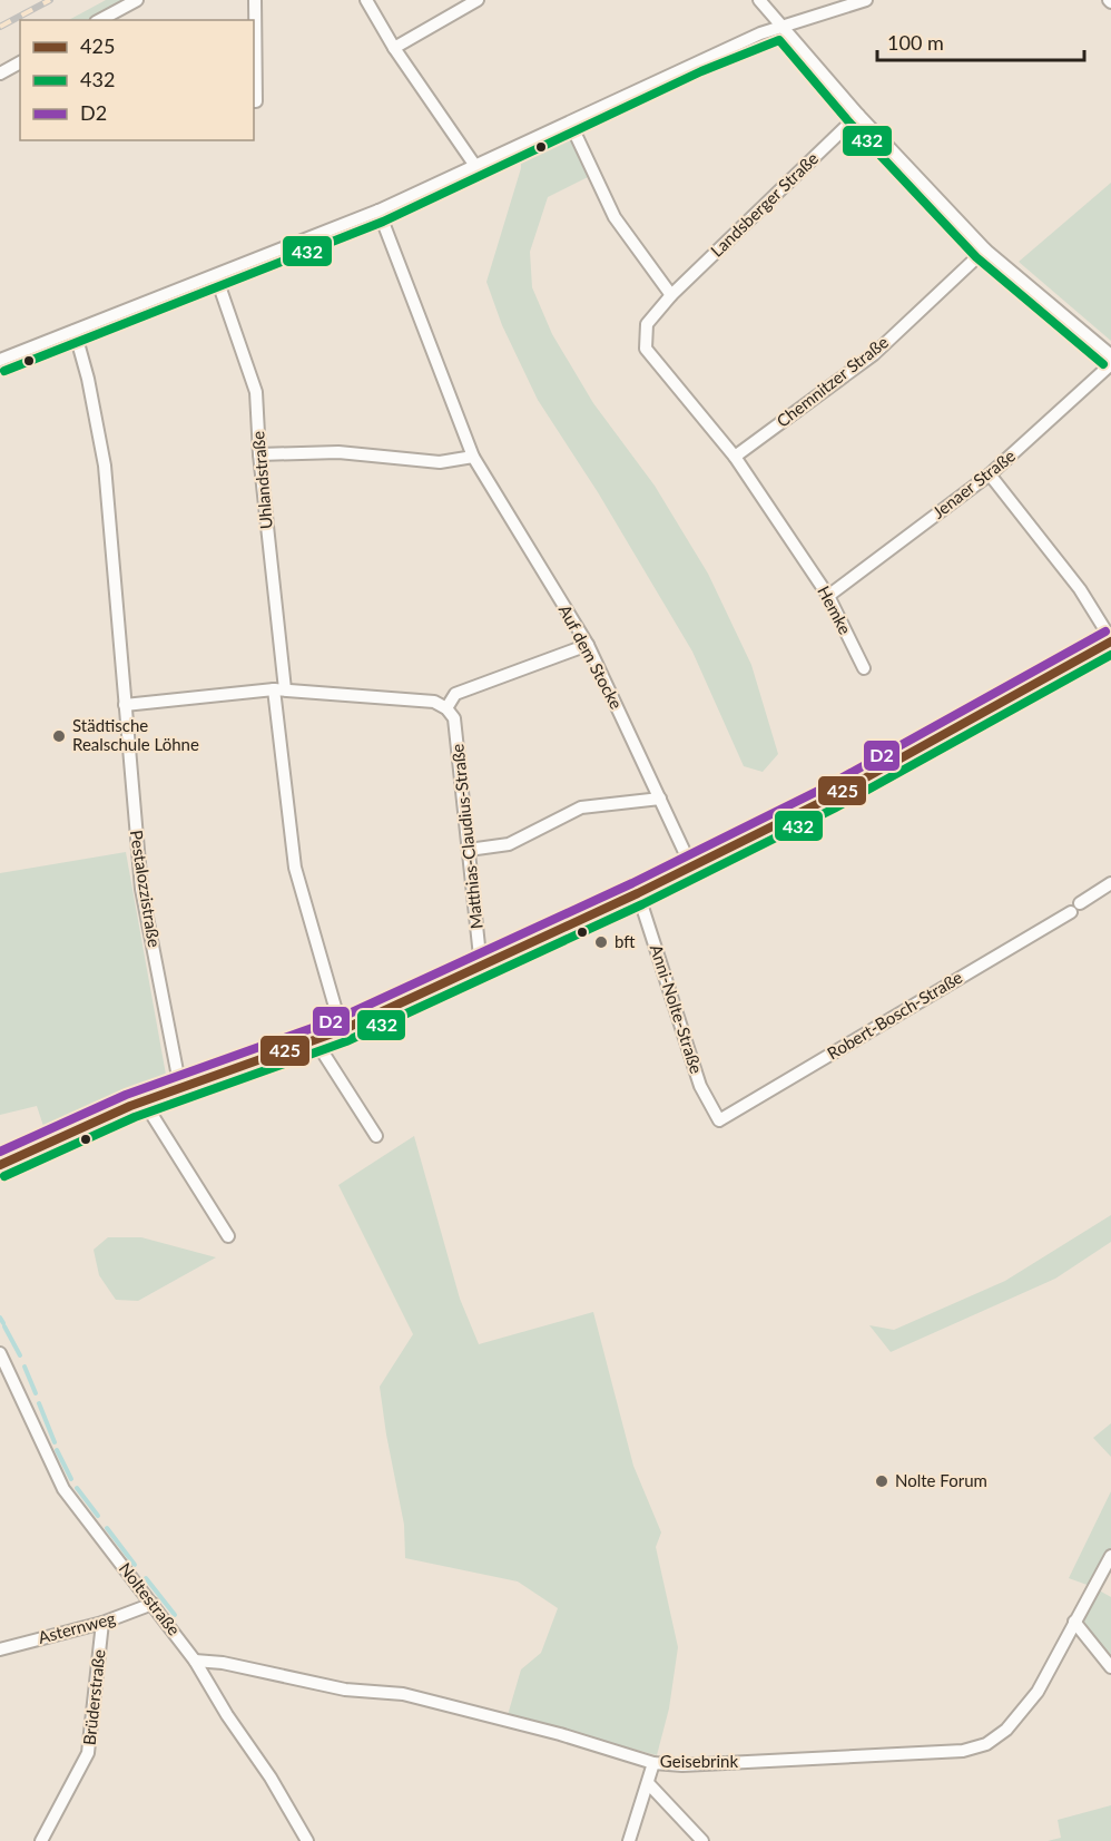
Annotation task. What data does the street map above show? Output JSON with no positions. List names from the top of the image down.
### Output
{
  "streets": {
    "street": [
      "Landsberger Straße",
      "Chemnitzer Straße",
      "Uhlandstraße",
      "Jenaer Straße",
      "Hemke",
      "Auf dem Stocke",
      "Matthias-Claudius-Straße",
      "Pestalozzistraße",
      "Anni-Nolte-Straße",
      "Robert-Bosch-Straße",
      "Noltestraße",
      "Asternweg",
      "Brüderstraße",
      "Geisebrink"
    ]
  },
  "crossings": [
    ["Landsberger Straße", "Hemke"],
    ["Chemnitzer Straße", "Hemke"],
    ["Jenaer Straße", "Hemke"],
    ["Anni-Nolte-Straße", "Robert-Bosch-Straße"],
    ["Noltestraße", "Asternweg"],
    ["Noltestraße", "Geisebrink"],
    ["Asternweg", "Brüderstraße"]
  ],
  "places": ["Städtische Realschule Löhne", "bft", "Nolte Forum"],
  "lines": ["transit line 432", "transit line D2", "transit line 425"],
  "legend": ["425", "432", "D2"],
  "scale_bar": "100 m"
}
